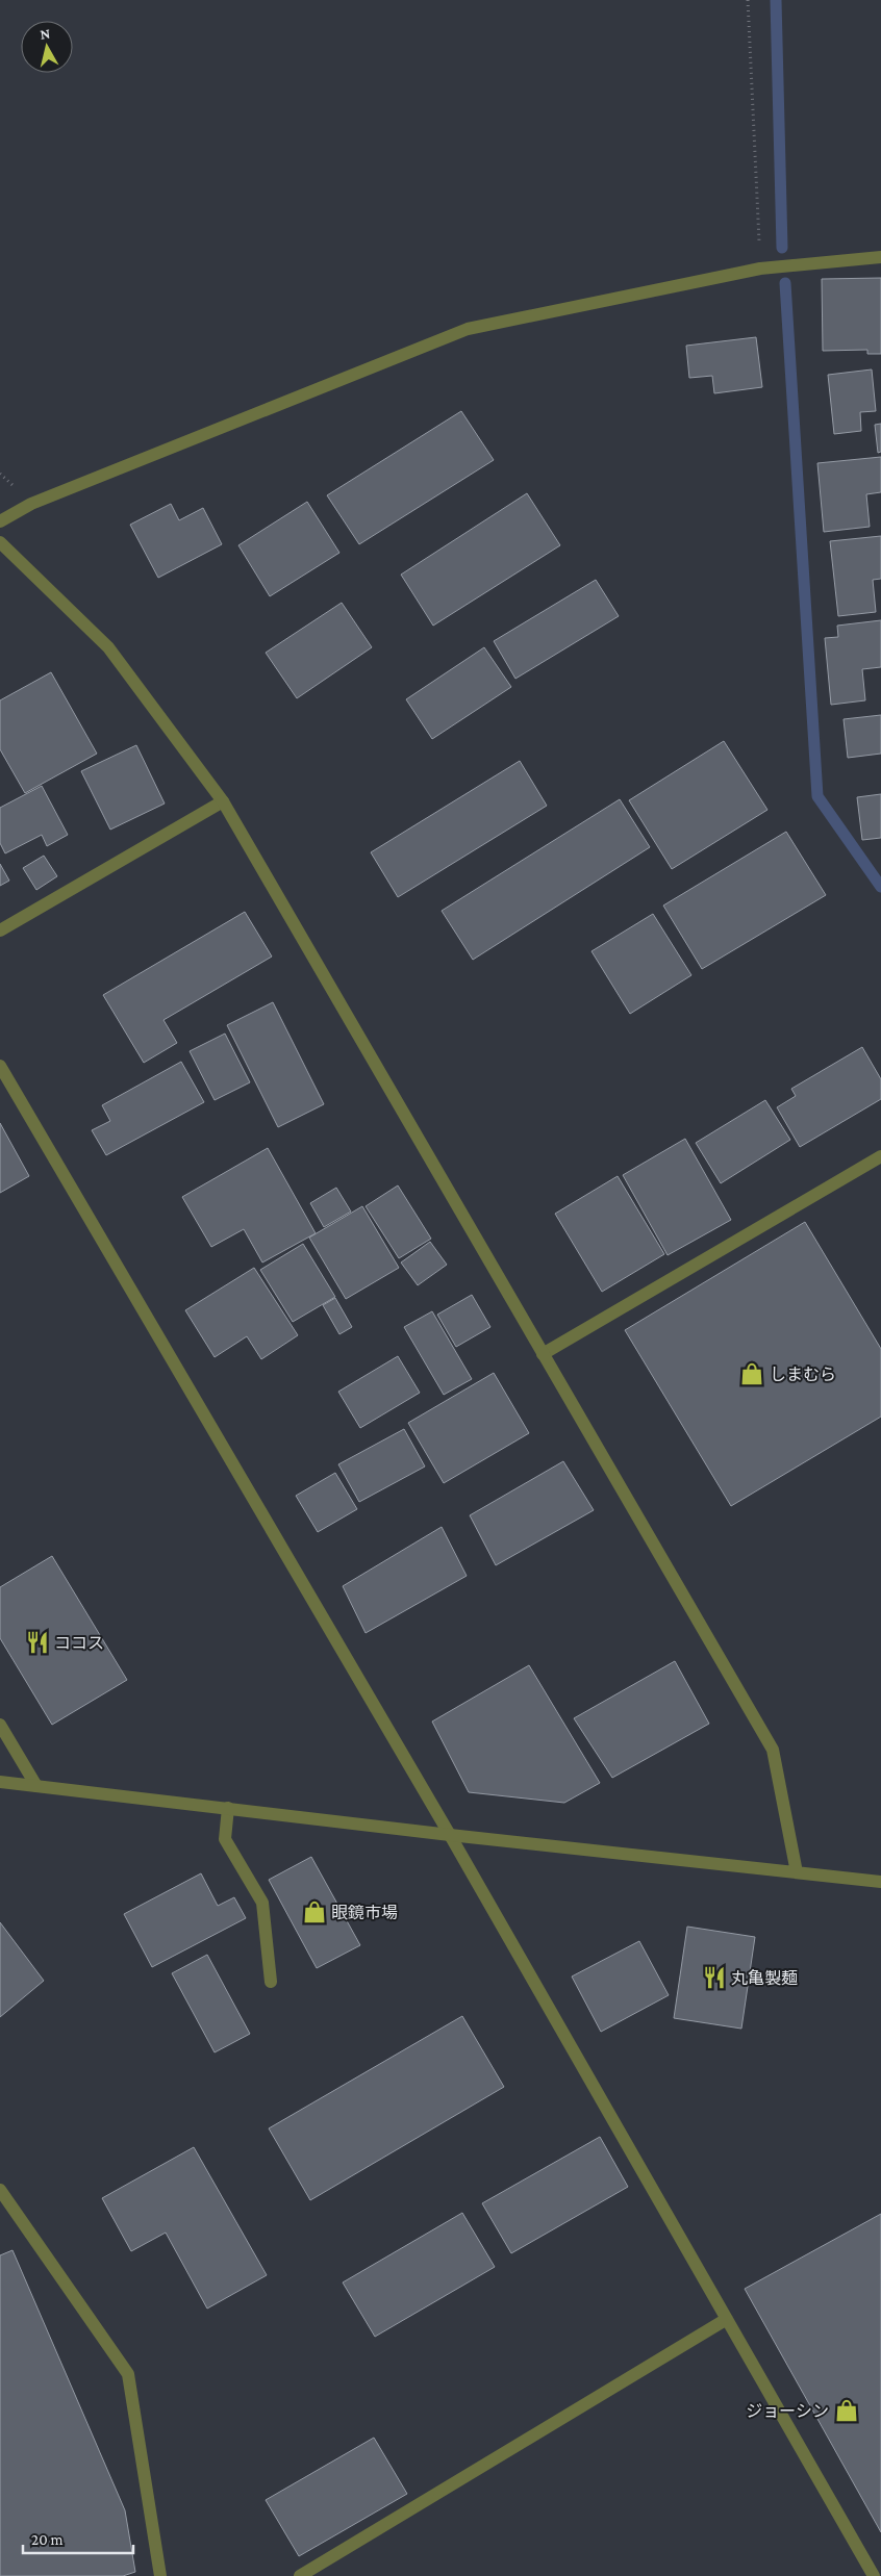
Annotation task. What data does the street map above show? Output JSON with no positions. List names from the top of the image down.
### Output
{
  "places": {
    "shop": ["しまむら", "眼鏡市場", "ジョーシン"],
    "restaurant": ["ココス", "丸亀製麺"]
  },
  "scale_bar": "20 m",
  "north": "top"
}
